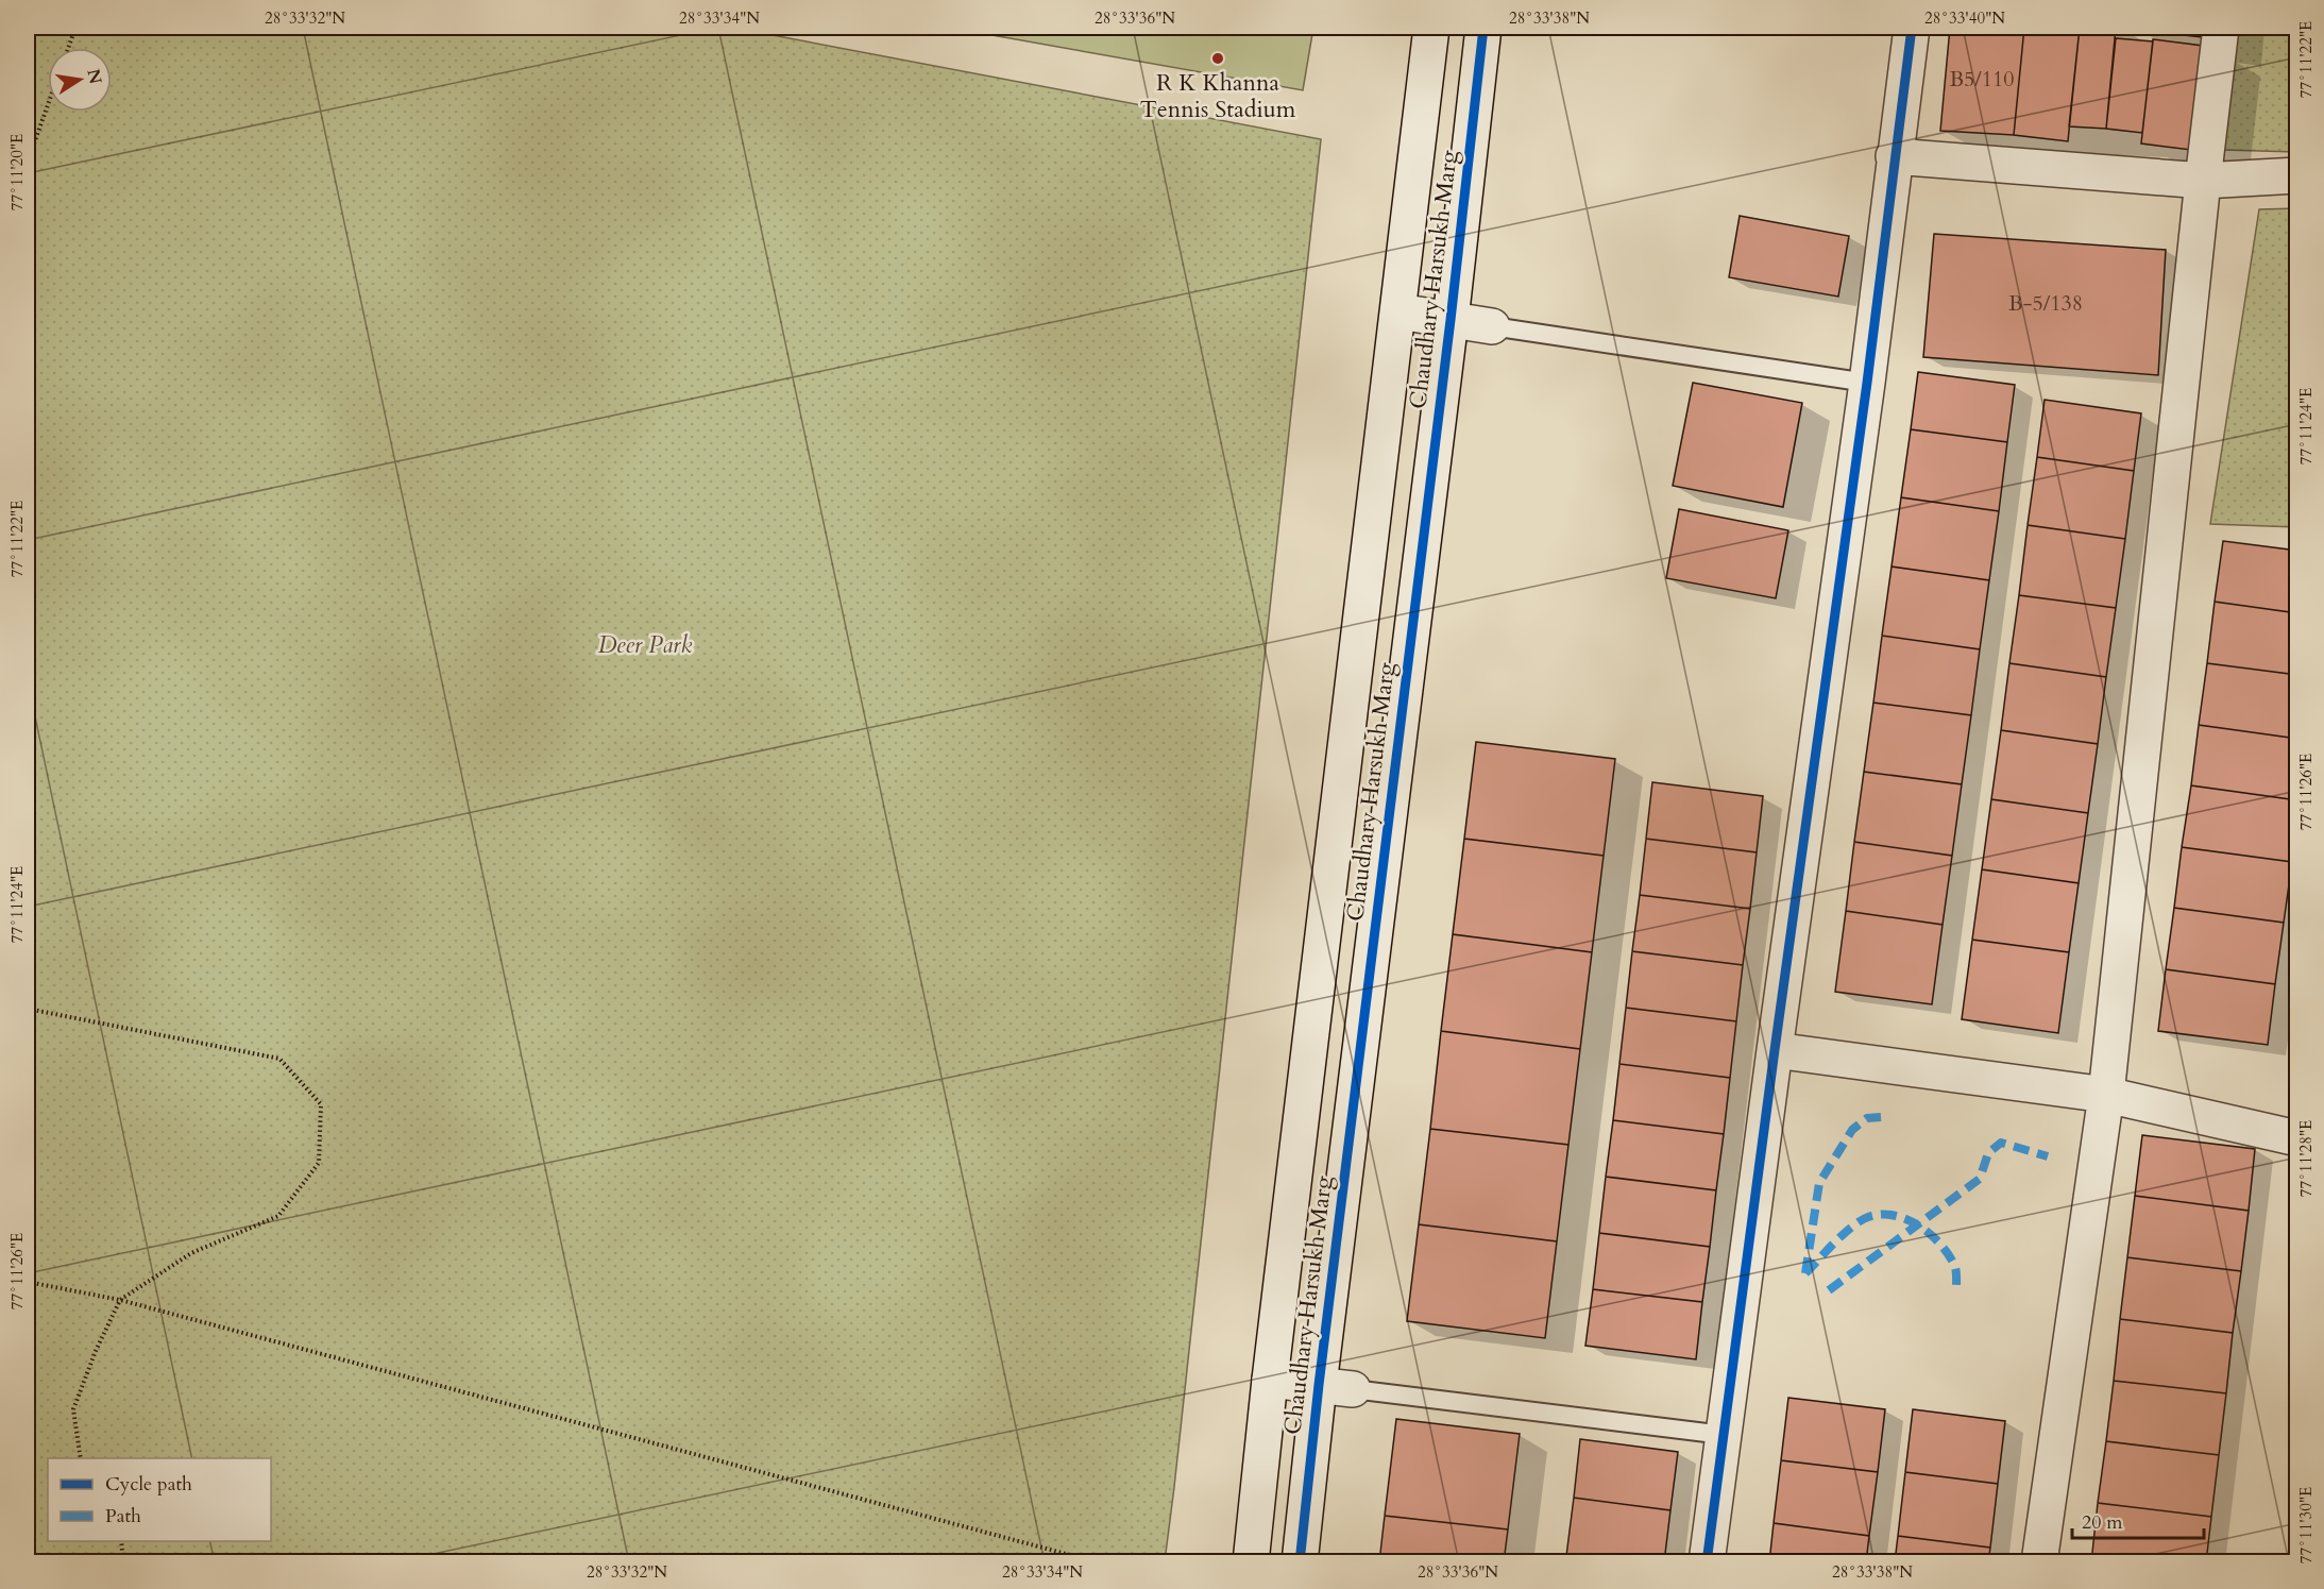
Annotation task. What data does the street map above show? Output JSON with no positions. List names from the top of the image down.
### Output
{
  "streets": {
    "street": ["Chaudhary Harsukh Marg"]
  },
  "parks": ["Deer Park"],
  "places": ["R K Khanna Tennis Stadium"],
  "house_numbers": ["B5/110", "B-5/138"],
  "legend": ["Cycle path", "Path"],
  "scale_bar": "20 m",
  "north": "right",
  "coordinates": [
    "28°33'32\"N",
    "28°33'34\"N",
    "28°33'36\"N",
    "28°33'38\"N",
    "28°33'40\"N",
    "77°11'22\"E",
    "77°11'20\"E",
    "77°11'24\"E",
    "77°11'26\"E",
    "77°11'28\"E",
    "77°11'30\"E"
  ]
}
